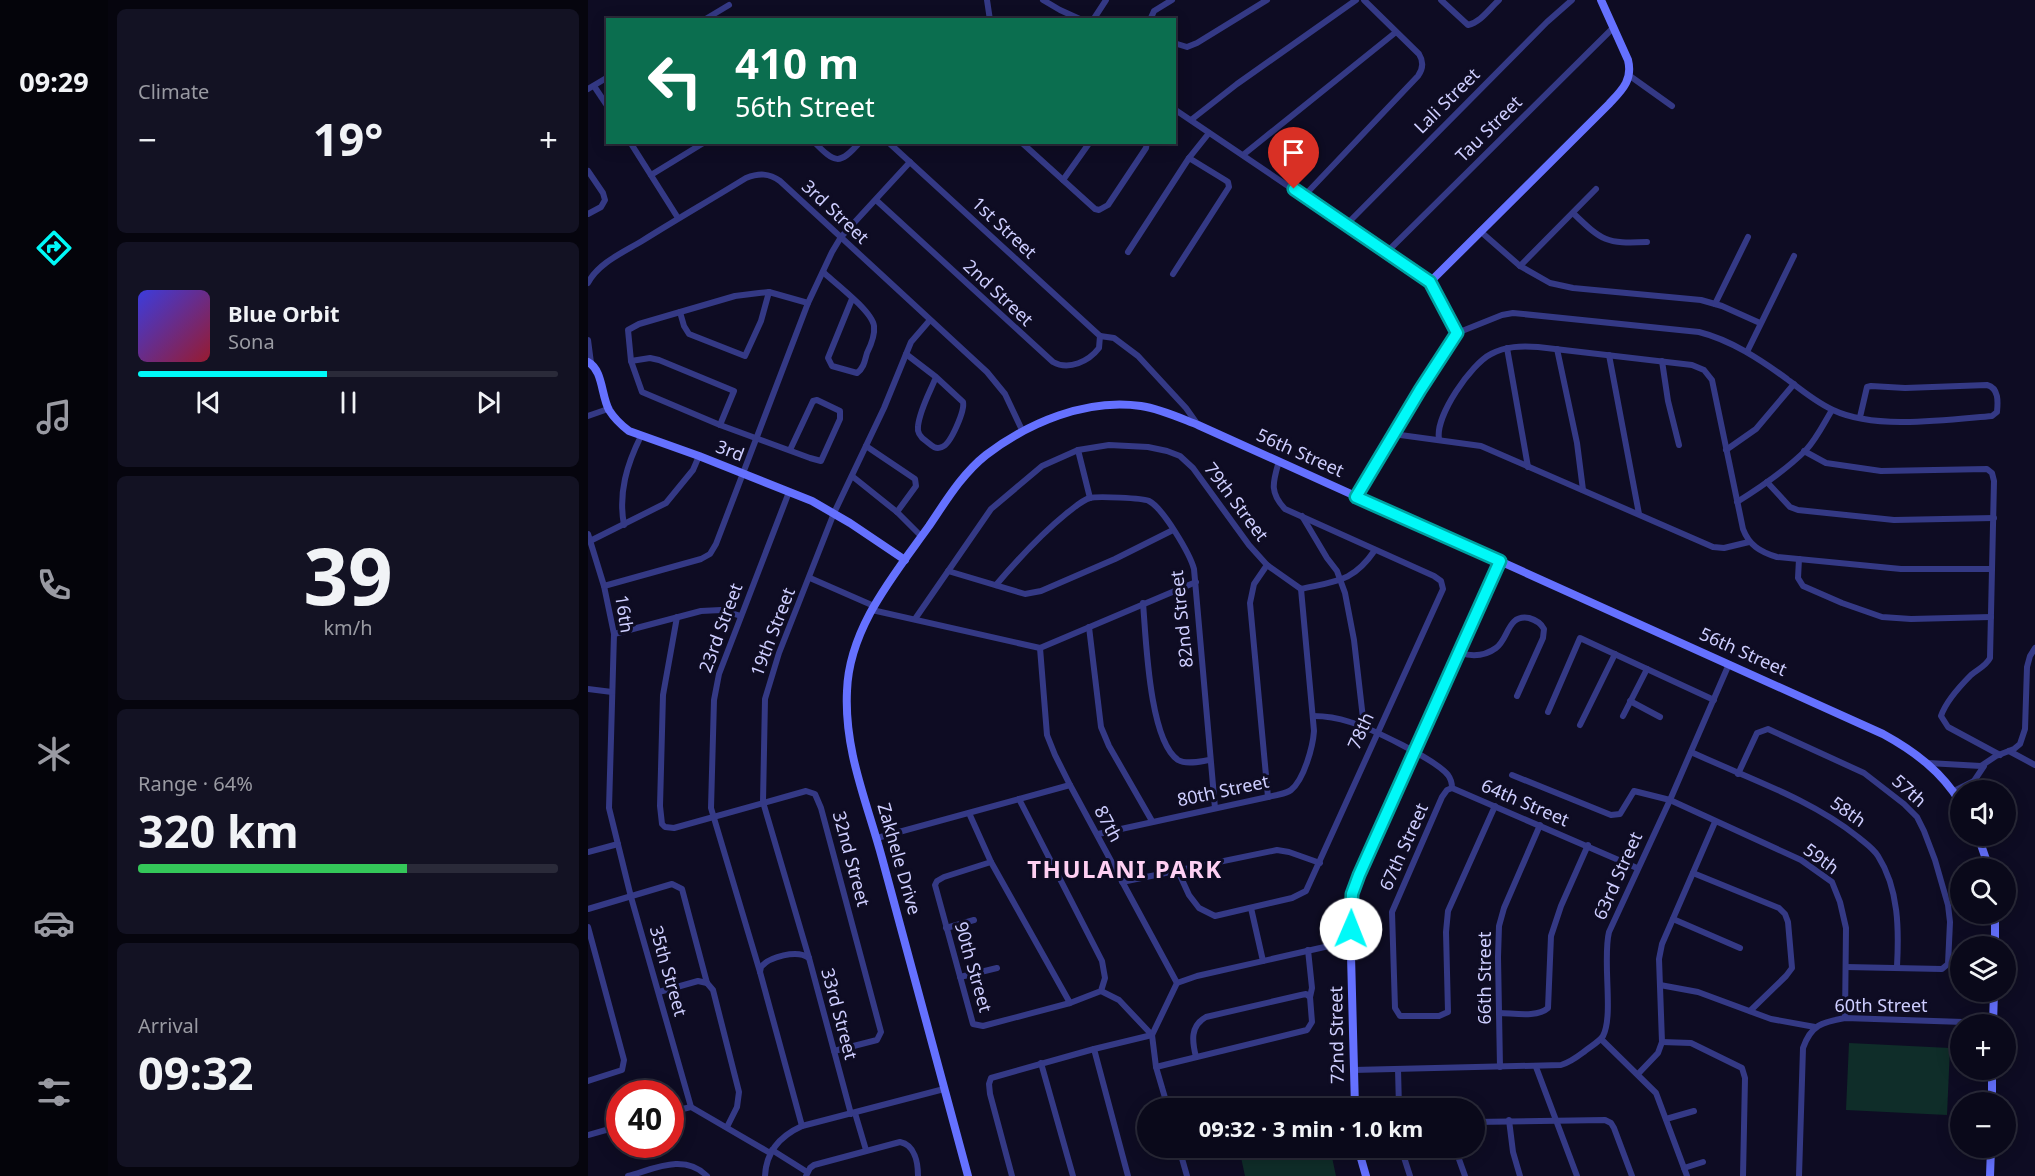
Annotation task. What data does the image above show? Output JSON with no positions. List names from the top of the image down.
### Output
{
  "streets": {
    "street": [
      "Lali Street",
      "Tau Street",
      "3rd Street",
      "1st Street",
      "2nd Street",
      "3rd",
      "56th Street",
      "79th Street",
      "16th",
      "82nd Street",
      "23rd Street",
      "19th Street",
      "78th",
      "80th Street",
      "57th",
      "64th Street",
      "58th",
      "87th",
      "67th Street",
      "32nd Street",
      "Zakhele Drive",
      "59th",
      "63rd Street",
      "90th Street",
      "35th Street",
      "66th Street",
      "60th Street",
      "33rd Street",
      "72nd Street"
    ]
  },
  "crossings": [
    ["3rd Street", "56th Street"],
    ["3rd Street", "19th Street"],
    ["1st Street", "2nd Street"],
    ["1st Street", "56th Street"],
    ["3rd", "56th Street"],
    ["3rd", "23rd Street"],
    ["3rd", "19th Street"],
    ["3rd", "Zakhele Drive"],
    ["56th Street", "Zakhele Drive"],
    ["56th Street", "63rd Street"],
    ["56th Street", "72nd Street"],
    ["79th Street", "80th Street"],
    ["16th", "35th Street"],
    ["82nd Street", "80th Street"],
    ["23rd Street", "32nd Street"],
    ["23rd Street", "33rd Street"],
    ["19th Street", "32nd Street"],
    ["19th Street", "33rd Street"],
    ["78th", "64th Street"],
    ["80th Street", "64th Street"],
    ["80th Street", "87th"],
    ["57th", "58th"],
    ["57th", "59th"],
    ["64th Street", "67th Street"],
    ["64th Street", "63rd Street"],
    ["64th Street", "66th Street"],
    ["64th Street", "72nd Street"],
    ["58th", "63rd Street"],
    ["32nd Street", "33rd Street"],
    ["59th", "63rd Street"],
    ["59th", "60th Street"]
  ],
  "districts": ["THULANI PARK"],
  "page": {
    "tabs": "09:29",
    "tile": [
      "Climate",
      ["39", "km/h"],
      ["Range · 64%", "320 km"],
      ["Arrival", "09:32"]
    ],
    "turn": ["410 m", "56th Street"],
    "heat": ["−", "19°", "+"],
    "song": ["Blue Orbit", "Sona"],
    "map_buttons": ["+", "−"],
    "limit": "40",
    "trip": "09:32 · 3 min · 1.0 km"
  }
}
